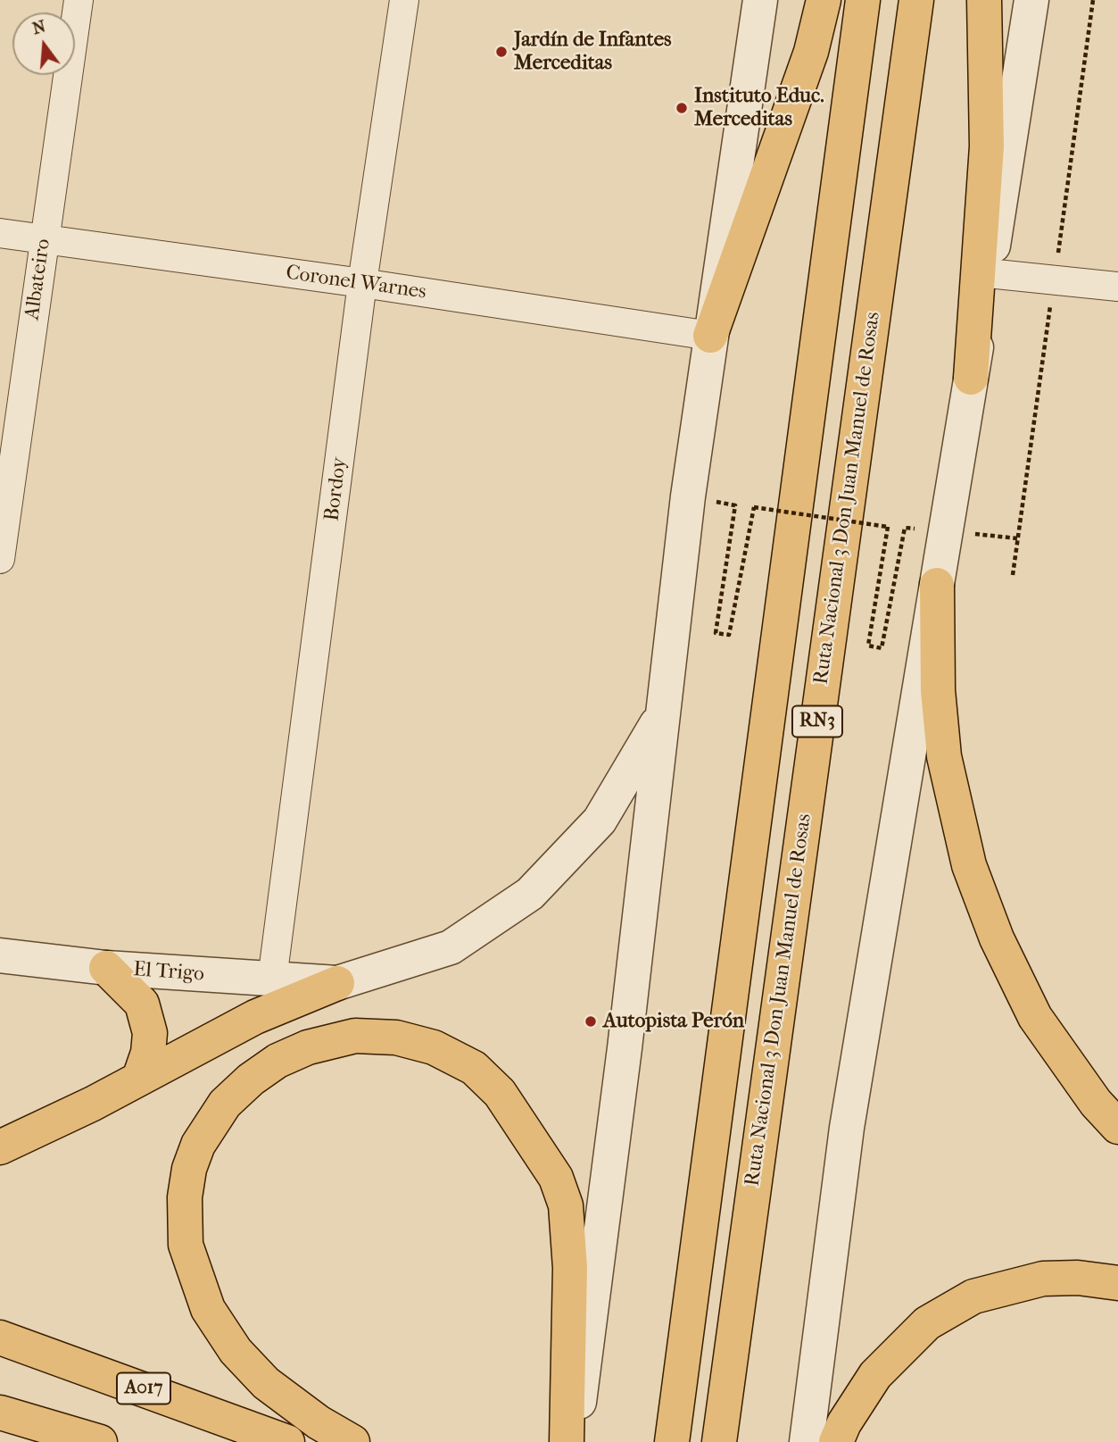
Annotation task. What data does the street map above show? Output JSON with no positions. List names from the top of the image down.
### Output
{
  "streets": {
    "highway": ["Ruta Nacional 3 Don Juan Manuel de Rosas", "RN3", "A017"],
    "street": [
      "Albateiro",
      "Coronel Warnes",
      "Bordoy",
      "El Trigo"
    ]
  },
  "crossings": [
    ["Albateiro", "Coronel Warnes"],
    ["Coronel Warnes", "Bordoy"],
    ["Bordoy", "El Trigo"]
  ],
  "places": ["Jardín de Infantes Merceditas", "Instituto Educ. Merceditas", "Autopista Perón"],
  "north": "top"
}
